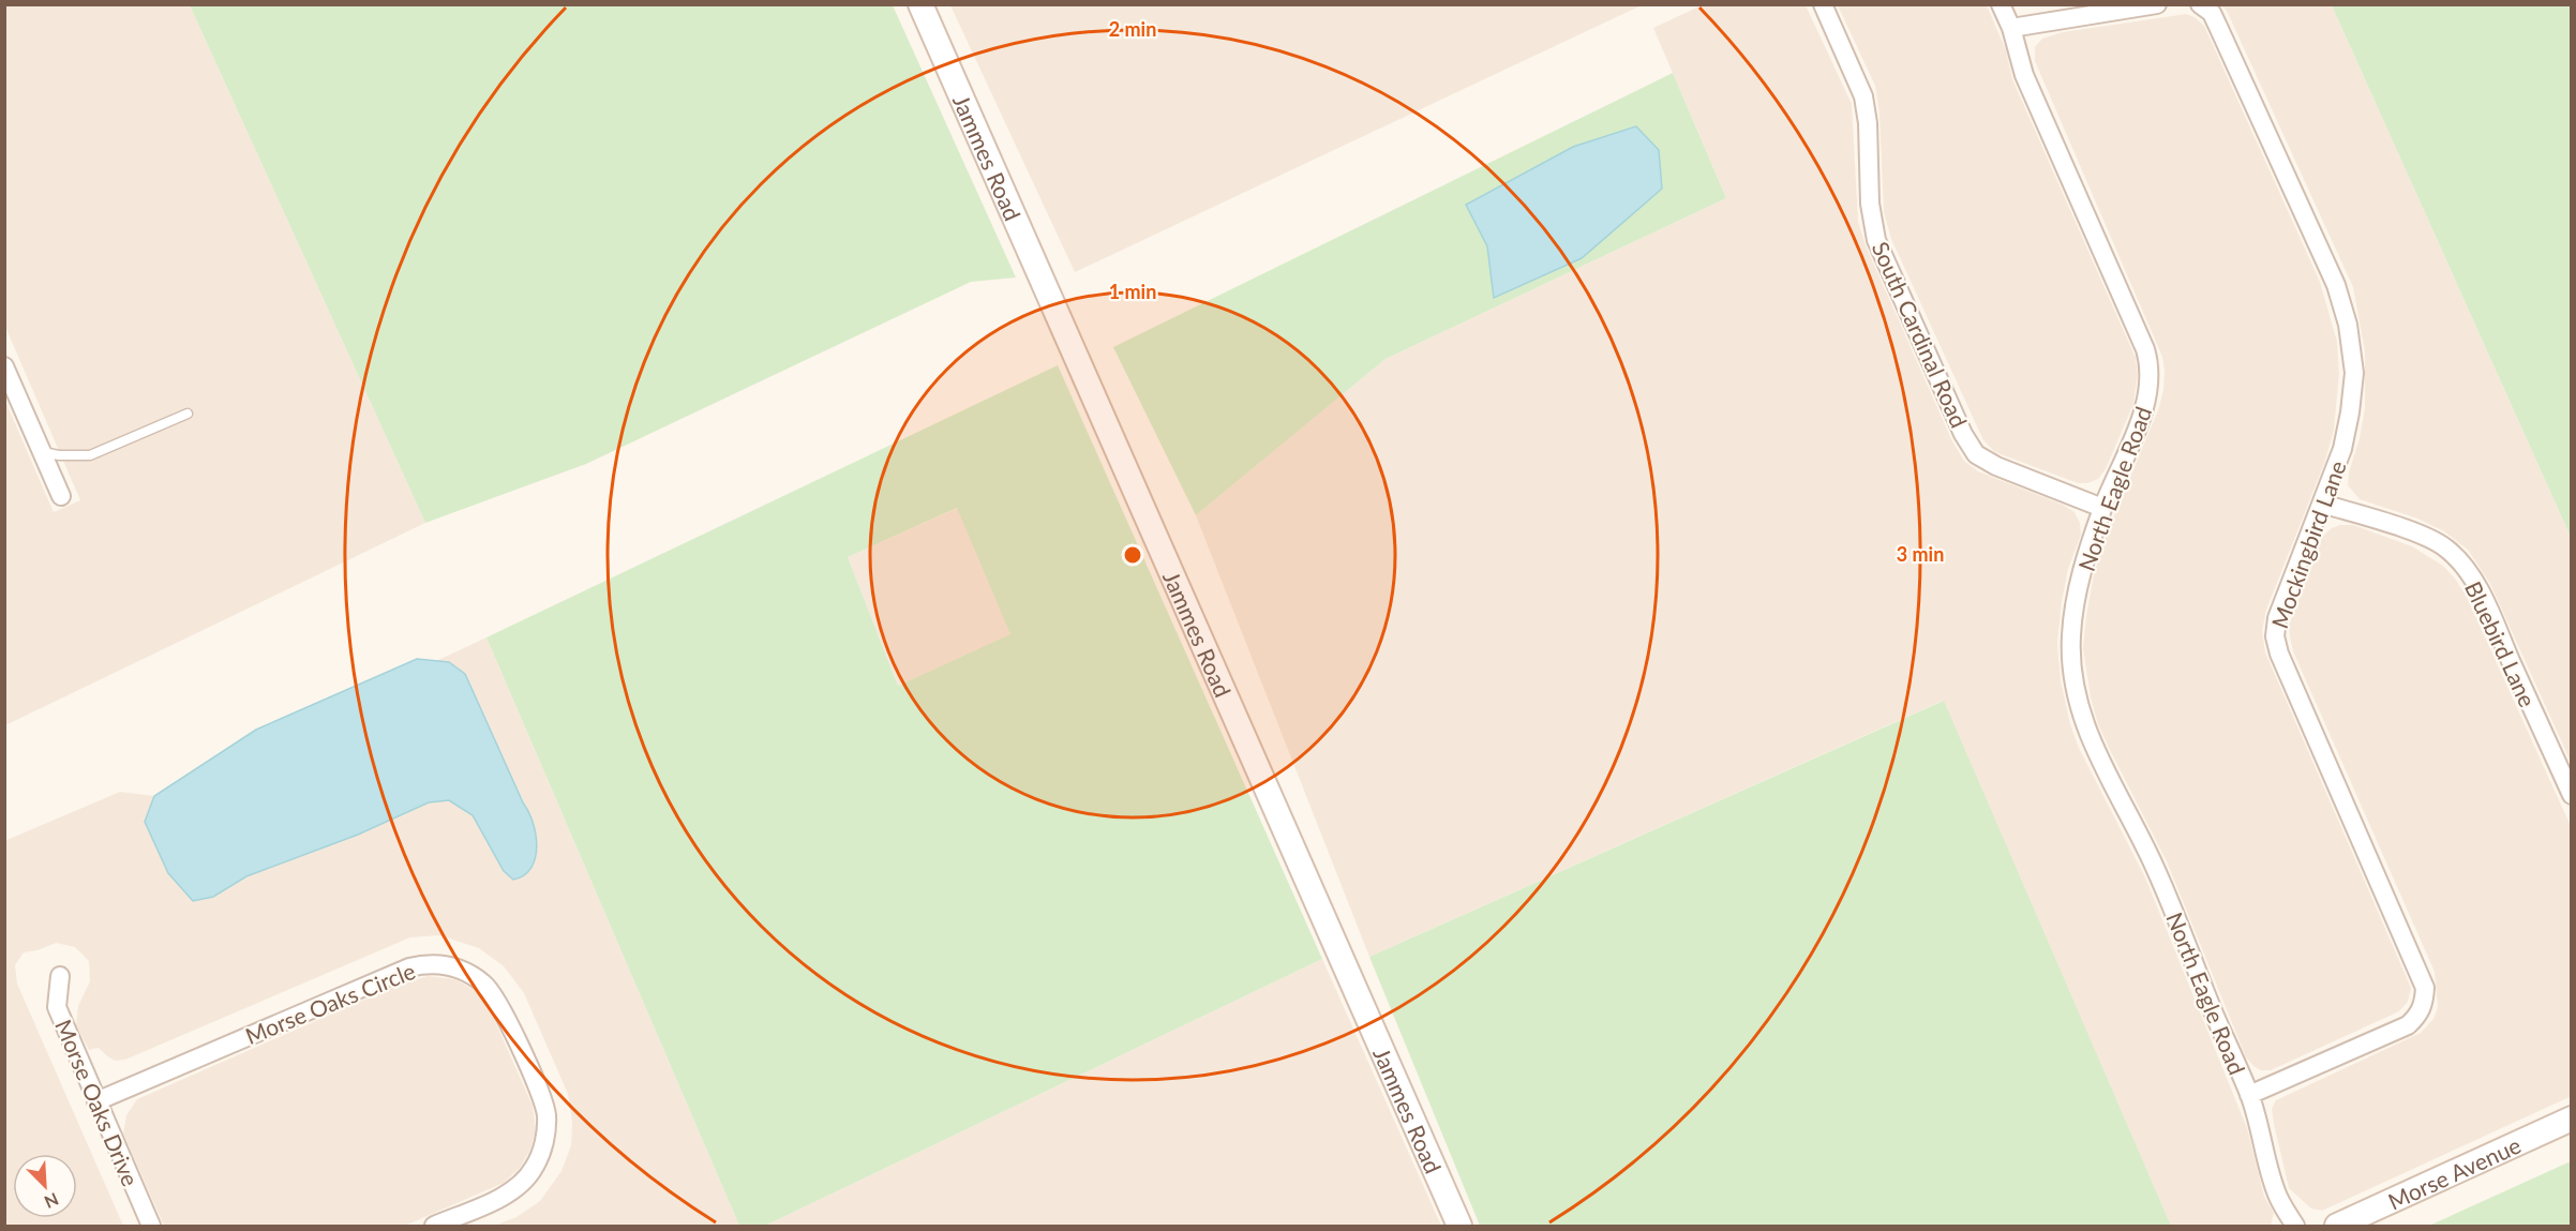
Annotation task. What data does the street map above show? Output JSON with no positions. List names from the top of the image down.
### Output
{
  "streets": {
    "street": [
      "Jammes Road",
      "South Cardinal Road",
      "North Eagle Road",
      "Mockingbird Lane",
      "Bluebird Lane",
      "Morse Oaks Circle",
      "Morse Oaks Drive",
      "Morse Avenue"
    ]
  },
  "crossings": [
    ["South Cardinal Road", "North Eagle Road"],
    ["North Eagle Road", "Mockingbird Lane"],
    ["Mockingbird Lane", "Bluebird Lane"],
    ["Morse Oaks Circle", "Morse Oaks Drive"]
  ],
  "north": "bottom right",
  "rings": ["2 min", "1 min", "3 min"]
}
